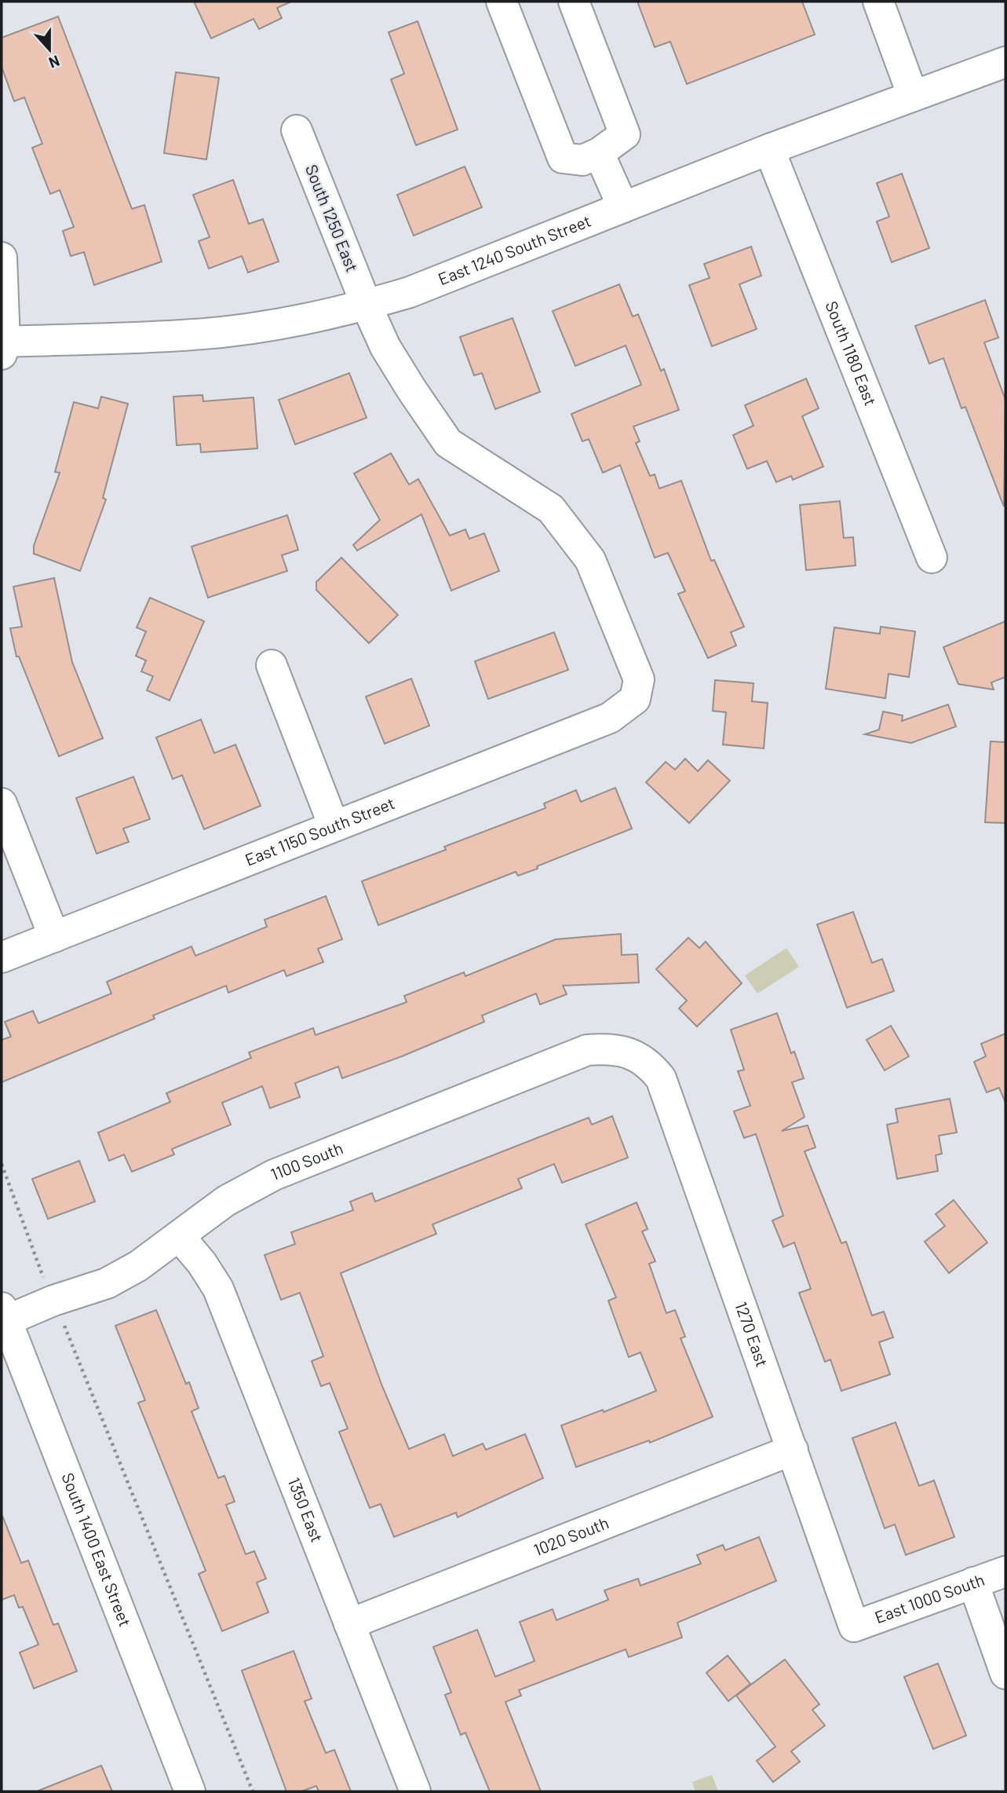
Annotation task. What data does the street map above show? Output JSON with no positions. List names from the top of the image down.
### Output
{
  "streets": {
    "street": [
      "South 1250 East",
      "East 1240 South Street",
      "South 1180 East",
      "East 1150 South Street",
      "1100 South",
      "1270 East",
      "1350 East",
      "1020 South",
      "South 1400 East Street",
      "East 1000 South"
    ]
  },
  "crossings": [
    ["South 1250 East", "East 1240 South Street"],
    ["South 1250 East", "East 1150 South Street"],
    ["East 1240 South Street", "South 1180 East"],
    ["1100 South", "1270 East"],
    ["1100 South", "1350 East"],
    ["1100 South", "South 1400 East Street"],
    ["1270 East", "1020 South"],
    ["1270 East", "East 1000 South"],
    ["1350 East", "1020 South"]
  ],
  "north": "bottom"
}
